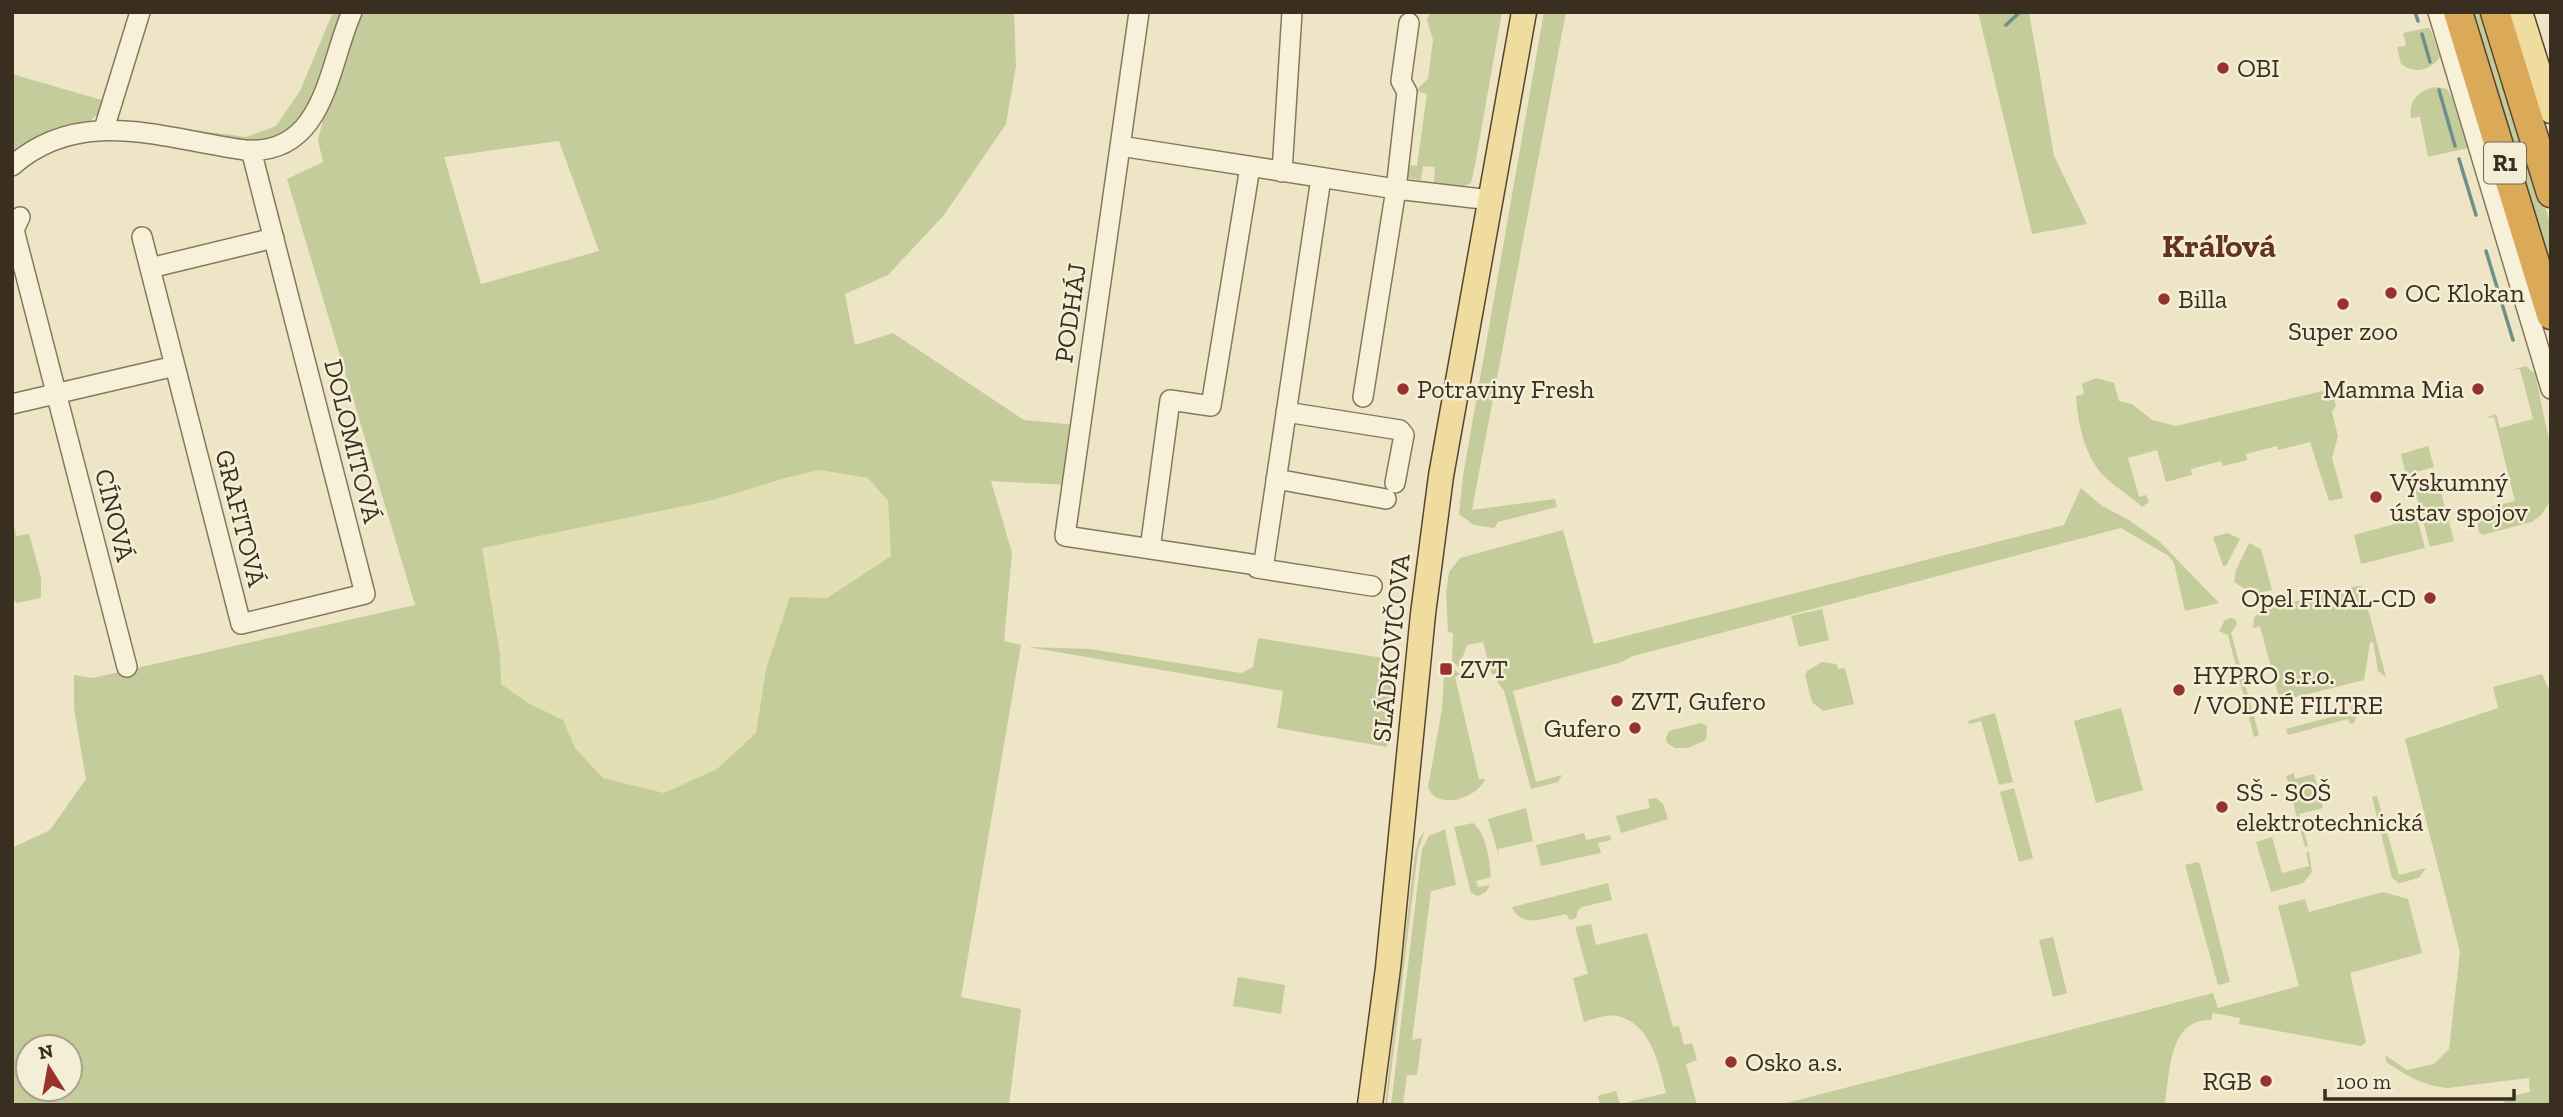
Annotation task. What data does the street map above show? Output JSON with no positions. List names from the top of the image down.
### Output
{
  "streets": {
    "highway": ["R1"],
    "main road": ["SLÁDKOVIČOVA"],
    "street": [
      "PODHÁJ",
      "DOLOMITOVÁ",
      "CÍNOVÁ",
      "GRAFITOVÁ"
    ]
  },
  "crossings": [
    ["DOLOMITOVÁ", "GRAFITOVÁ"]
  ],
  "districts": ["Kráľová"],
  "places": {
    "other": [
      "OBI",
      "OC Klokan",
      "Billa",
      "Super zoo",
      "Potraviny Fresh",
      "Mamma Mia",
      "Výskumný ústav spojov",
      "Opel FINAL-CD",
      "HYPRO s.r.o. / VODNÉ FILTRE",
      "ZVT, Gufero",
      "Gufero",
      "SŠ - SOŠ elektrotechnická",
      "Osko a.s.",
      "RGB"
    ],
    "transit": ["ZVT"]
  },
  "scale_bar": "100 m",
  "north": "top"
}
